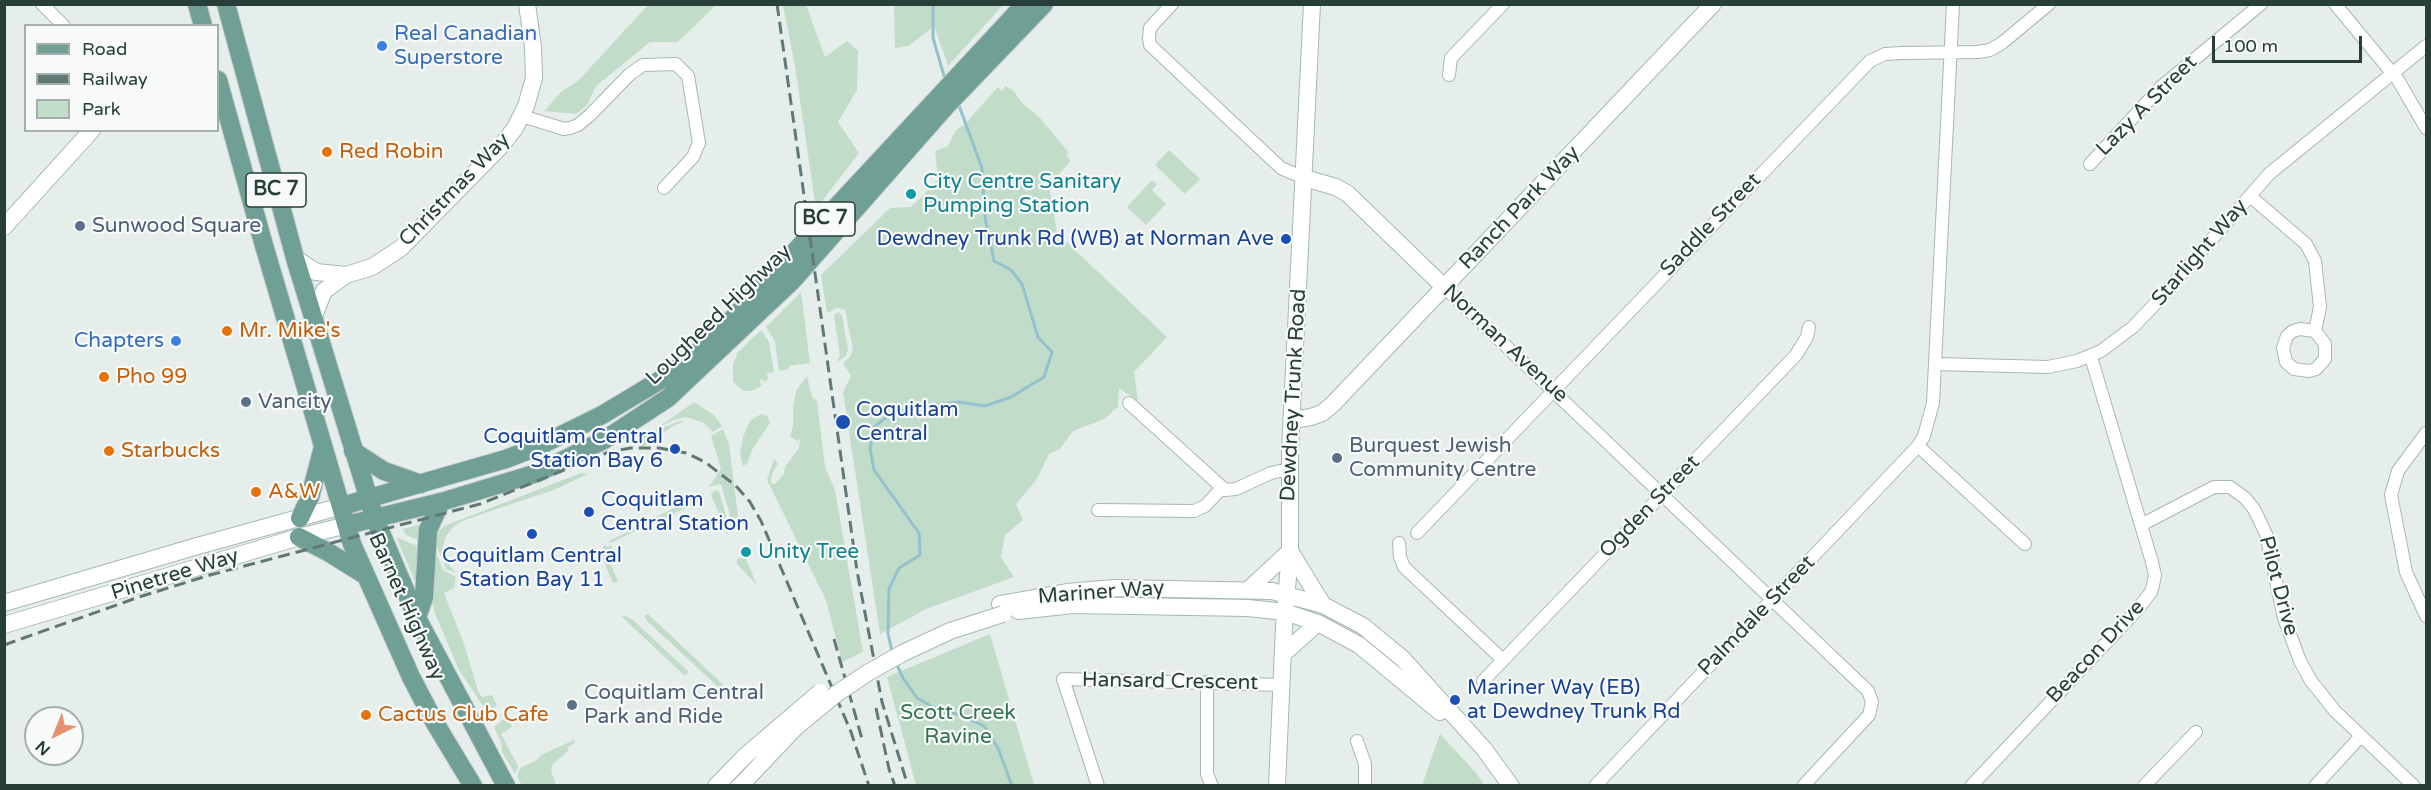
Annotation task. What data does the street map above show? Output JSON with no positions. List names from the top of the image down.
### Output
{
  "streets": {
    "main road": [
      "BC 7",
      "Christmas Way",
      "Ranch Park Way",
      "Lougheed Highway",
      "Norman Avenue",
      "Dewdney Trunk Road",
      "Pinetree Way",
      "Mariner Way",
      "Barnet Highway"
    ],
    "street": [
      "Lazy A Street",
      "Saddle Street",
      "Starlight Way",
      "Ogden Street",
      "Pilot Drive",
      "Palmdale Street",
      "Beacon Drive",
      "Hansard Crescent"
    ]
  },
  "crossings": [
    ["BC 7", "Christmas Way"],
    ["BC 7", "Lougheed Highway"],
    ["BC 7", "Pinetree Way"],
    ["BC 7", "Barnet Highway"],
    ["Ranch Park Way", "Norman Avenue"],
    ["Ranch Park Way", "Dewdney Trunk Road"],
    ["Saddle Street", "Norman Avenue"],
    ["Starlight Way", "Beacon Drive"],
    ["Lougheed Highway", "Pinetree Way"],
    ["Lougheed Highway", "Barnet Highway"],
    ["Norman Avenue", "Dewdney Trunk Road"],
    ["Norman Avenue", "Ogden Street"],
    ["Norman Avenue", "Palmdale Street"],
    ["Dewdney Trunk Road", "Mariner Way"],
    ["Dewdney Trunk Road", "Hansard Crescent"],
    ["Pinetree Way", "Barnet Highway"],
    ["Pilot Drive", "Beacon Drive"]
  ],
  "parks": ["Scott Creek Ravine"],
  "places": [
    "Real Canadian Superstore",
    "Red Robin",
    "City Centre Sanitary Pumping Station",
    "Sunwood Square",
    "Dewdney Trunk Rd (WB) at Norman Ave",
    "Mr. Mike's",
    "Chapters",
    "Pho 99",
    "Vancity",
    "Coquitlam Central",
    "Coquitlam Central Station Bay 6",
    "Starbucks",
    "Burquest Jewish Community Centre",
    "A&W",
    "Coquitlam Central Station",
    "Coquitlam Central Station Bay 11",
    "Unity Tree",
    "Mariner Way (EB) at Dewdney Trunk Rd",
    "Coquitlam Central Park and Ride",
    "Cactus Club Cafe"
  ],
  "legend": ["Road", "Railway", "Park"],
  "scale_bar": "100 m",
  "north": "bottom left"
}
